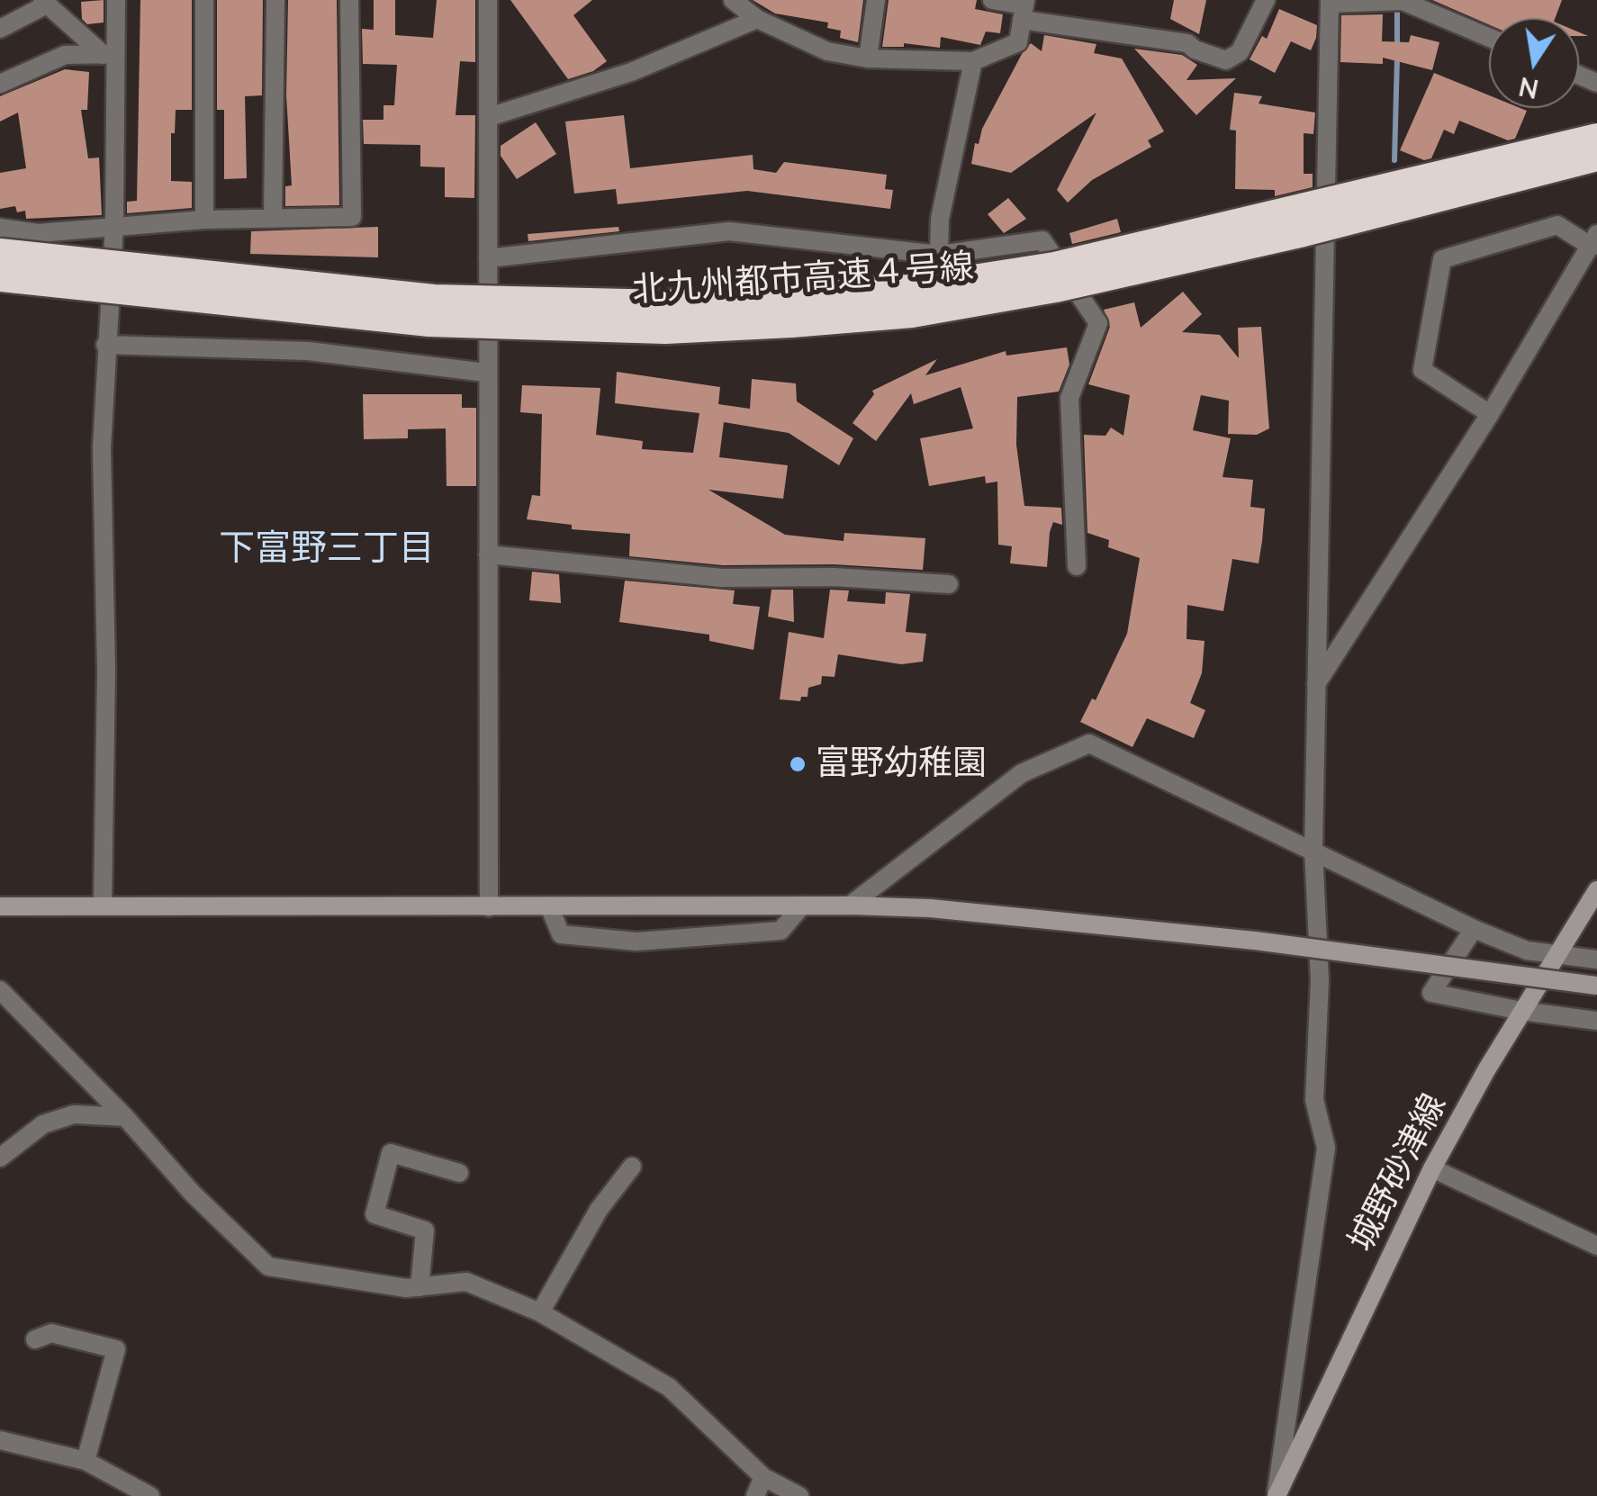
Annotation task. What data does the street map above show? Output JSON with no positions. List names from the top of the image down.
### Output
{
  "streets": {
    "highway": ["北九州都市高速４号線"],
    "street": ["城野砂津線"]
  },
  "districts": ["下富野三丁目"],
  "places": ["富野幼稚園"],
  "north": "bottom"
}
